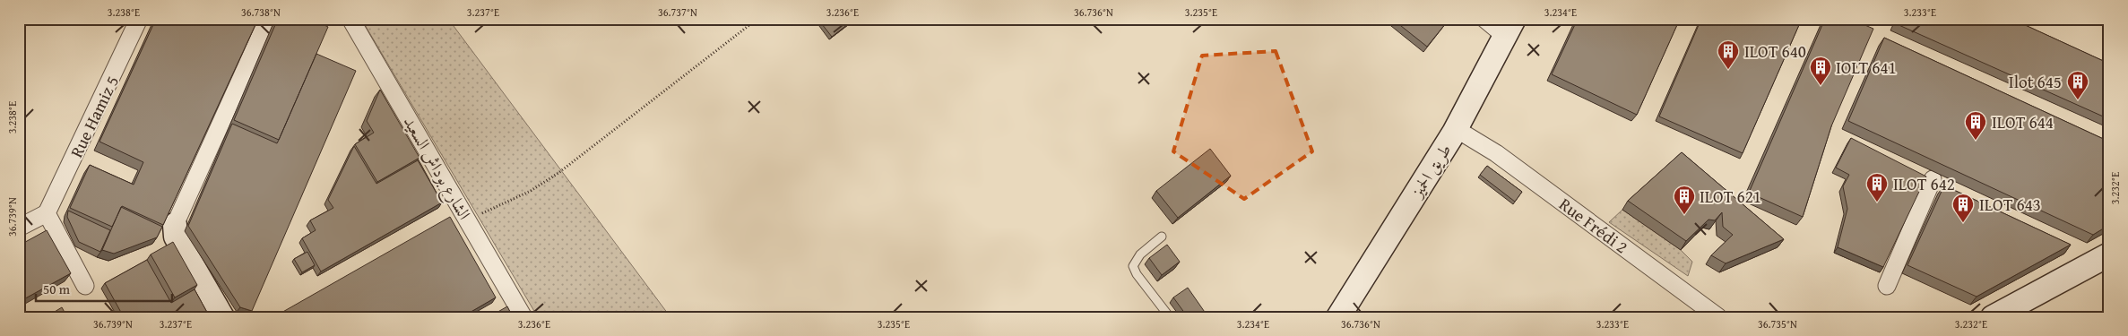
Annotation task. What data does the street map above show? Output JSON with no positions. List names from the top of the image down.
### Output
{
  "streets": {
    "main road": ["طريق الحميز"],
    "street": ["Rue Hamiz 5", "الشارع بوداش السعيد", "Rue Frédi 2"]
  },
  "crossings": [
    ["طريق الحميز", "Rue Frédi 2"]
  ],
  "places": {
    "building": [
      "ILOT 640",
      "IOLT 641",
      "Ilot 645",
      "ILOT 644",
      "ILOT 642",
      "ILOT 621",
      "ILOT 643"
    ]
  },
  "scale_bar": "50 m",
  "coordinates": [
    "3.238°E",
    "36.738°N",
    "3.237°E",
    "36.737°N",
    "3.236°E",
    "36.736°N",
    "3.235°E",
    "3.234°E",
    "3.233°E",
    "3.232°E",
    "36.739°N",
    "36.735°N"
  ]
}
